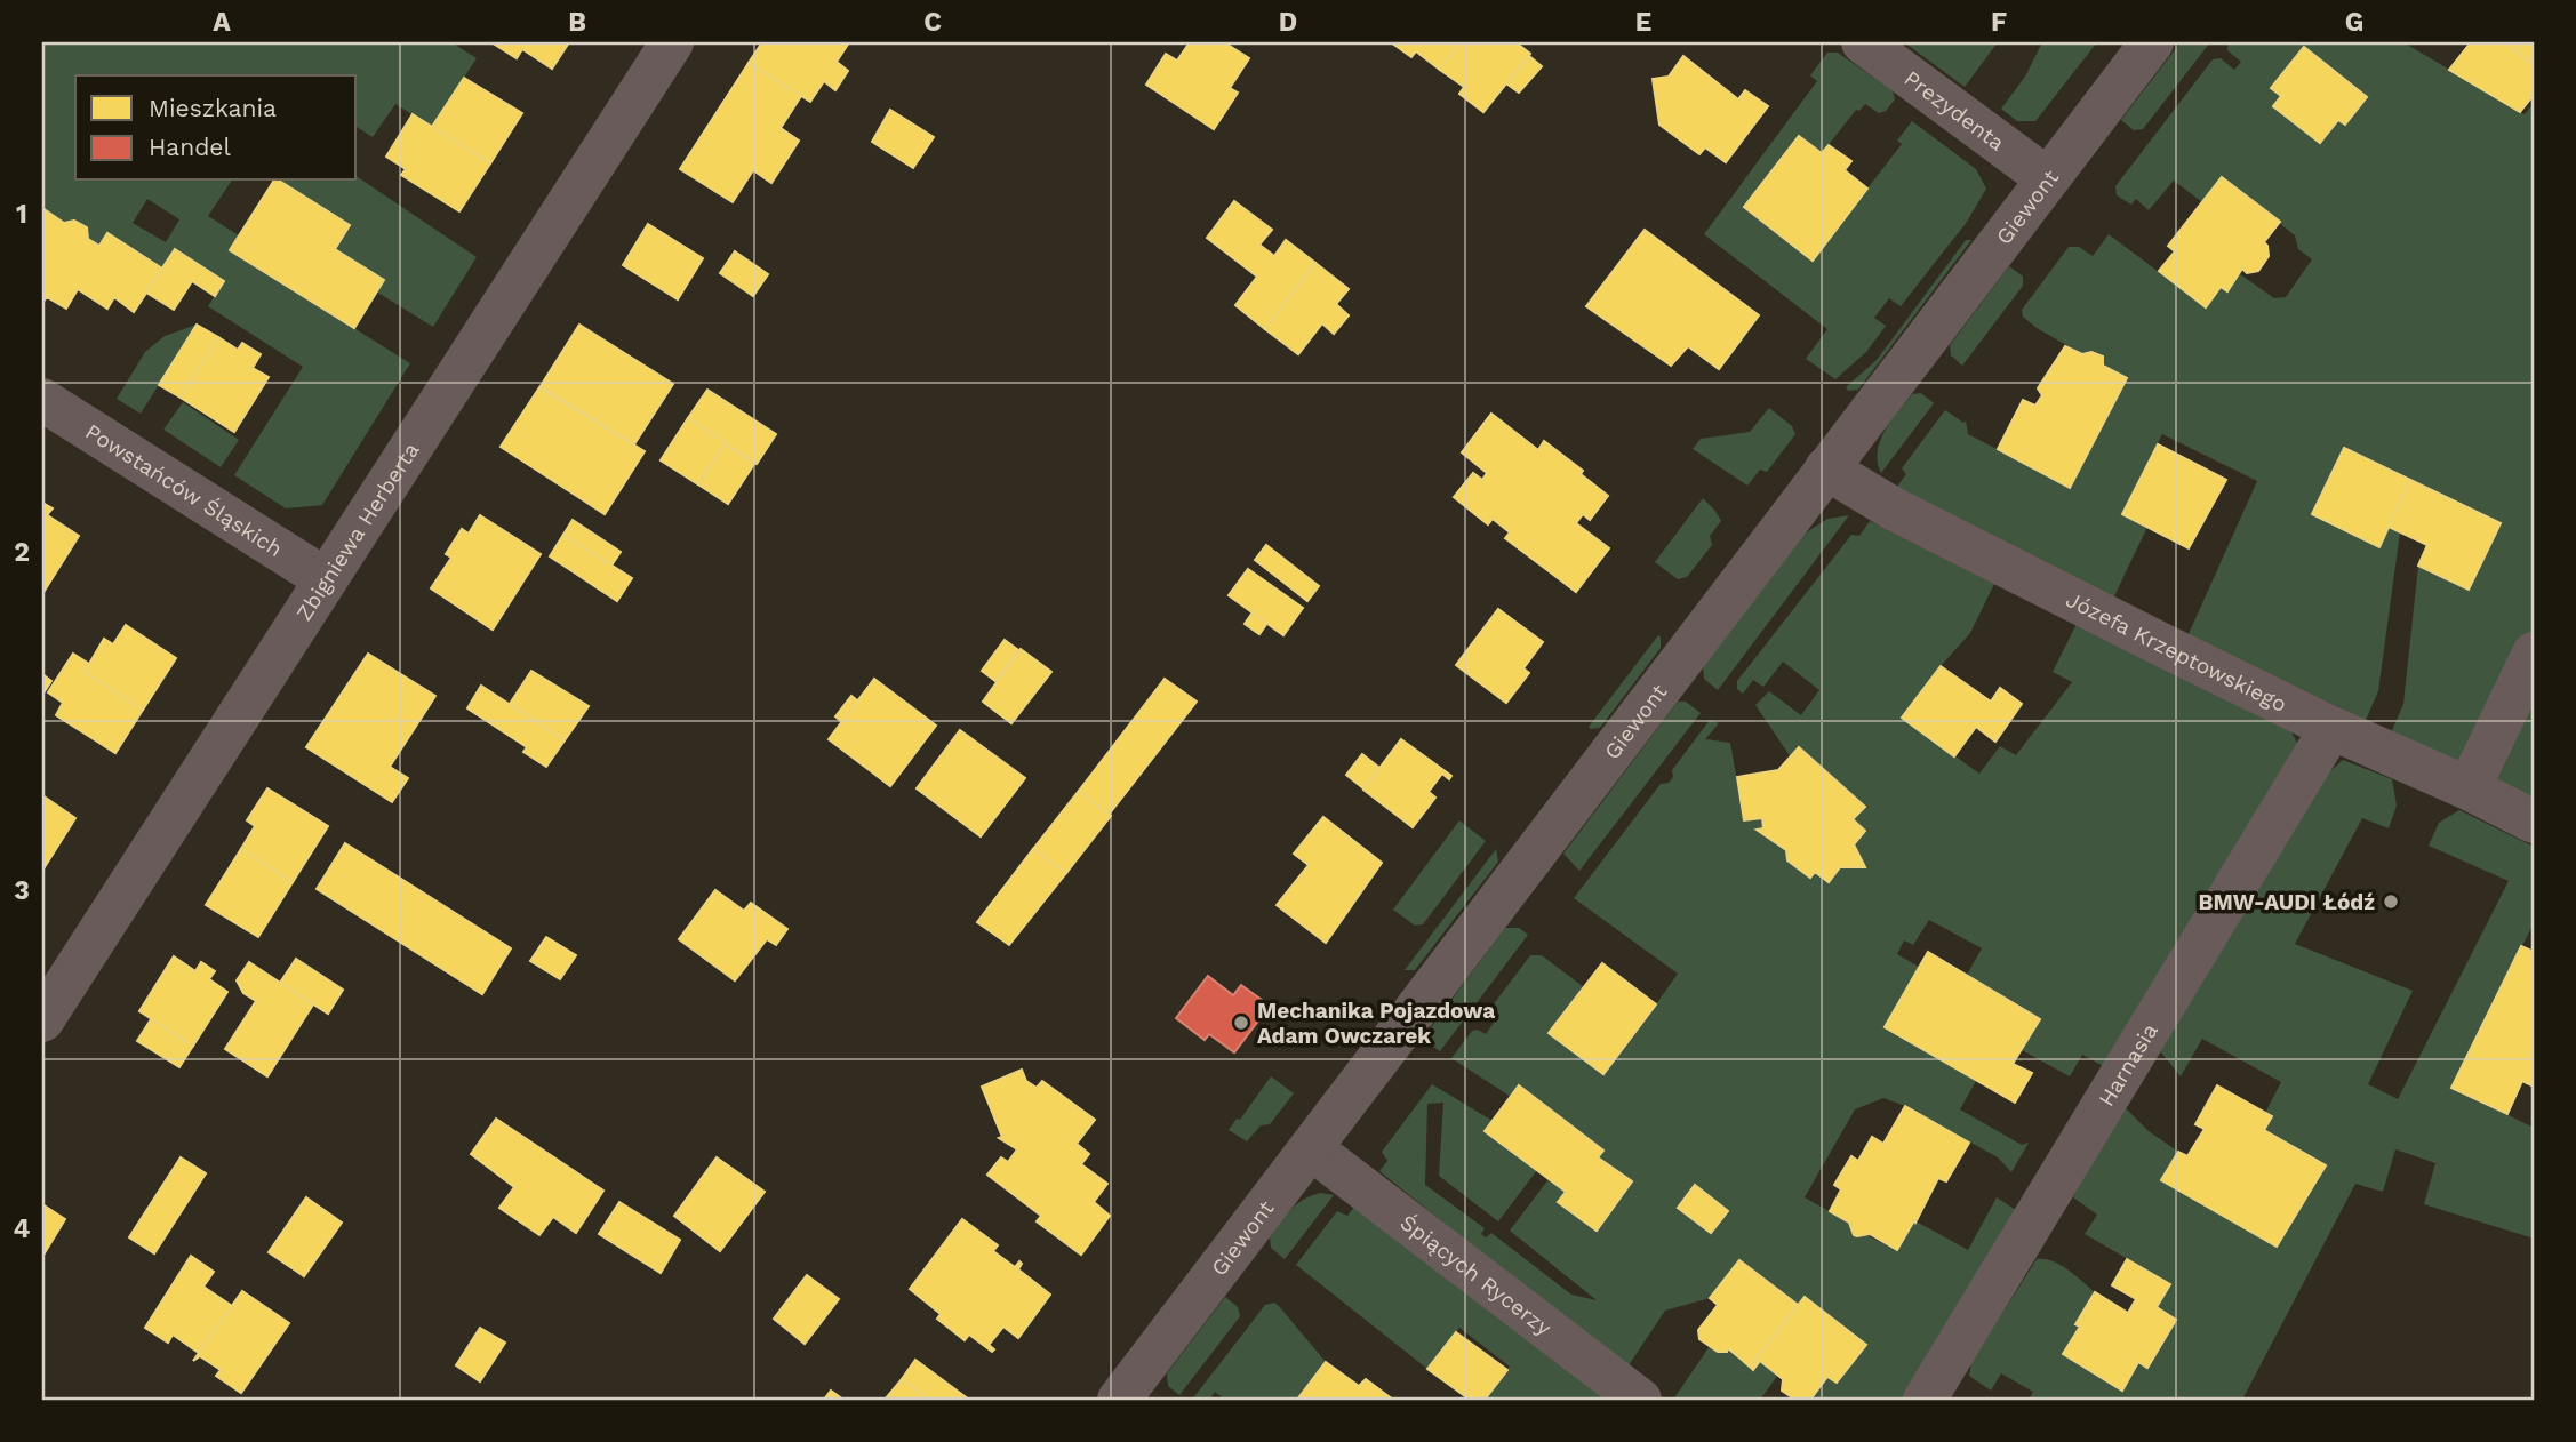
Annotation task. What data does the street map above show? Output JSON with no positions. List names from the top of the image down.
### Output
{
  "streets": {
    "street": [
      "Prezydenta",
      "Giewont",
      "Powstańców Śląskich",
      "Zbigniewa Herberta",
      "Józefa Krzeptowskiego",
      "Harnasia",
      "Śpiących Rycerzy"
    ]
  },
  "crossings": [
    ["Prezydenta", "Giewont"],
    ["Giewont", "Józefa Krzeptowskiego"],
    ["Giewont", "Śpiących Rycerzy"],
    ["Powstańców Śląskich", "Zbigniewa Herberta"],
    ["Józefa Krzeptowskiego", "Harnasia"]
  ],
  "places": ["BMW-AUDI Łódź", "Mechanika Pojazdowa Adam Owczarek"],
  "legend": ["Mieszkania", "Handel"],
  "grid": {
    "columns": [
      "A",
      "B",
      "C",
      "D",
      "E",
      "F",
      "G"
    ],
    "rows": [
      "1",
      "2",
      "3",
      "4"
    ]
  }
}
